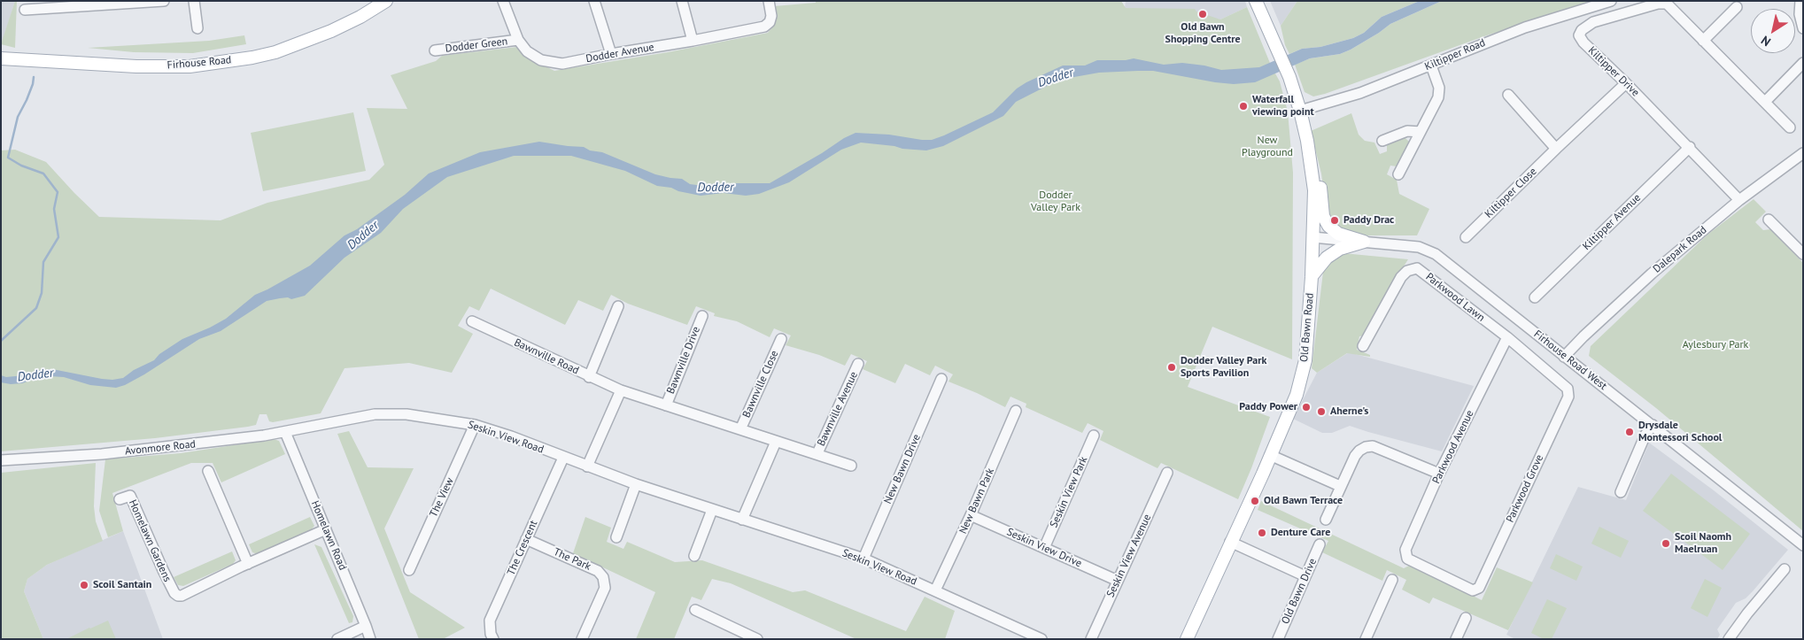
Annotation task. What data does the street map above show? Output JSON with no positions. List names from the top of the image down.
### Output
{
  "streets": {
    "main road": ["Firhouse Road", "Old Bawn Road"],
    "street": [
      "Dodder Green",
      "Dodder Avenue",
      "Kiltipper Road",
      "Kiltipper Drive",
      "Kiltipper Close",
      "Kiltipper Avenue",
      "Dalepark Road",
      "Parkwood Lawn",
      "Bawnville Road",
      "Bawnville Drive",
      "Firhouse Road West",
      "Bawnville Close",
      "Bawnville Avenue",
      "Seskin View Road",
      "Parkwood Avenue",
      "Avonmore Road",
      "New Bawn Drive",
      "Parkwood Grove",
      "Seskin View Park",
      "The View",
      "New Bawn Park",
      "Homelawn Road",
      "Homelawn Gardens",
      "The Crescent",
      "Seskin View Drive",
      "Seskin View Avenue",
      "The Park",
      "Old Bawn Drive"
    ]
  },
  "crossings": [
    ["Dodder Green", "Dodder Avenue"],
    ["Kiltipper Road", "Old Bawn Road"],
    ["Kiltipper Drive", "Kiltipper Close"],
    ["Kiltipper Drive", "Kiltipper Avenue"],
    ["Kiltipper Drive", "Dalepark Road"],
    ["Dalepark Road", "Firhouse Road West"],
    ["Parkwood Lawn", "Parkwood Avenue"],
    ["Parkwood Lawn", "Parkwood Grove"],
    ["Old Bawn Road", "Firhouse Road West"],
    ["Bawnville Road", "Bawnville Drive"],
    ["Bawnville Road", "Bawnville Close"],
    ["Bawnville Road", "Bawnville Avenue"],
    ["Seskin View Road", "Avonmore Road"],
    ["Seskin View Road", "New Bawn Drive"],
    ["Seskin View Road", "The View"],
    ["Seskin View Road", "New Bawn Park"],
    ["Seskin View Road", "The Crescent"],
    ["Parkwood Avenue", "Parkwood Grove"],
    ["Avonmore Road", "Homelawn Road"],
    ["Seskin View Park", "Seskin View Drive"],
    ["New Bawn Park", "Seskin View Drive"],
    ["Homelawn Road", "Homelawn Gardens"],
    ["The Crescent", "The Park"],
    ["Seskin View Drive", "Seskin View Avenue"]
  ],
  "water": ["Dodder"],
  "parks": ["New Playground", "Dodder Valley Park", "Aylesbury Park"],
  "places": [
    "Old Bawn Shopping Centre",
    "Waterfall viewing point",
    "Paddy Drac",
    "Dodder Valley Park Sports Pavilion",
    "Paddy Power",
    "Aherne's",
    "Drysdale Montessori School",
    "Old Bawn Terrace",
    "Denture Care",
    "Scoil Naomh Maelruan",
    "Scoil Santain"
  ],
  "north": "bottom left"
}
